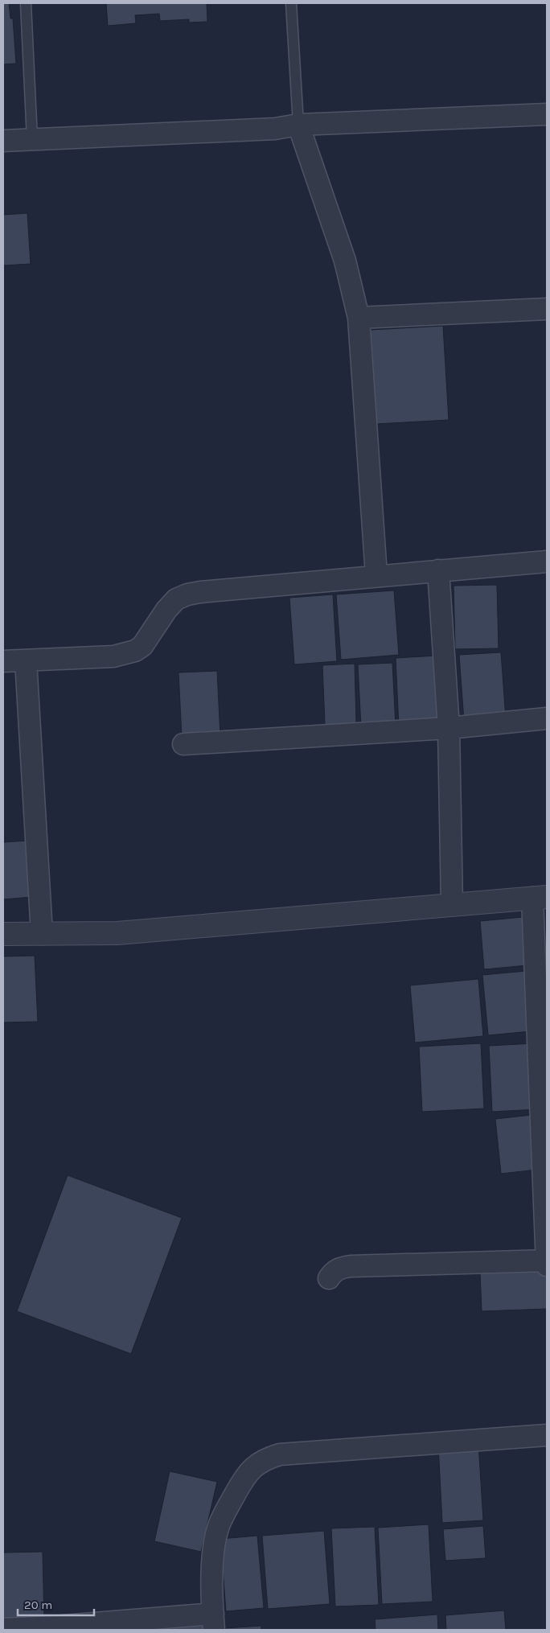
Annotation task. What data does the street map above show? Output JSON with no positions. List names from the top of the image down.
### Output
{
  "scale_bar": "20 m"
}
